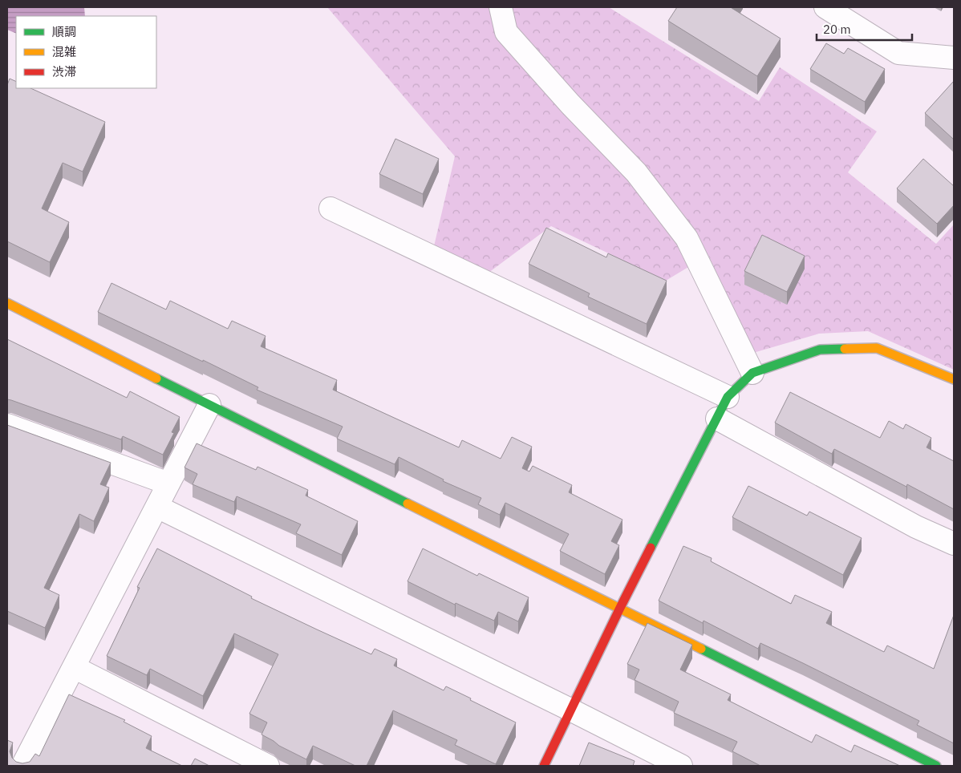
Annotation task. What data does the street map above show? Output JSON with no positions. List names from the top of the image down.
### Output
{
  "legend": ["順調", "混雑", "渋滞"],
  "scale_bar": "20 m"
}
